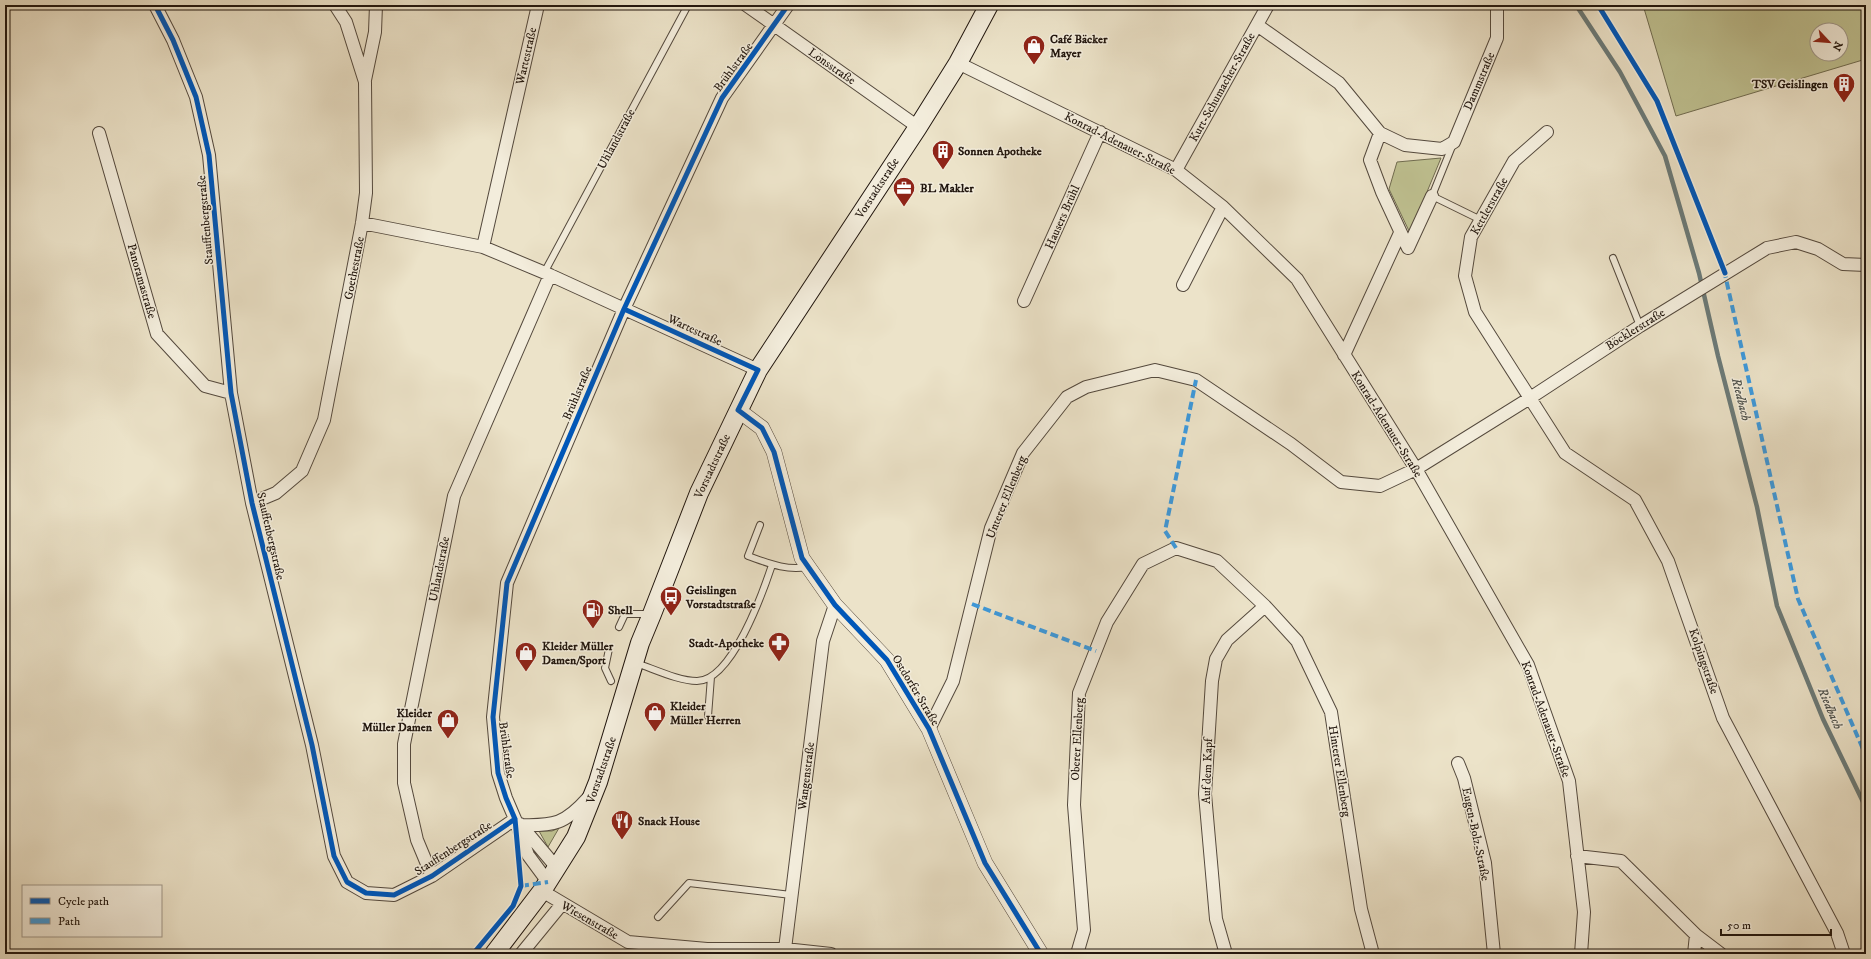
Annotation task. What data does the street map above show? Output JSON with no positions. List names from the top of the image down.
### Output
{
  "streets": {
    "main road": ["Vorstadtstraße"],
    "street": [
      "Wartestraße",
      "Lönsstraße",
      "Brühlstraße",
      "Dammstraße",
      "Kurt-Schumacher-Straße",
      "Uhlandstraße",
      "Konrad-Adenauer-Straße",
      "Kettlerstraße",
      "Hausers Brühl",
      "Stauffenbergstraße",
      "Goethestraße",
      "Panoramastraße",
      "Böcklerstraße",
      "Unterer Ellenberg",
      "Kolpingstraße",
      "Ostdorfer Straße",
      "Oberer Ellenberg",
      "Auf dem Kapf",
      "Hinterer Ellenberg",
      "Wangenstraße",
      "Eugen-Bolz-Straße",
      "Wiesenstraße"
    ]
  },
  "crossings": [
    ["Wartestraße", "Brühlstraße"],
    ["Wartestraße", "Uhlandstraße"],
    ["Wartestraße", "Vorstadtstraße"],
    ["Wartestraße", "Goethestraße"],
    ["Lönsstraße", "Brühlstraße"],
    ["Lönsstraße", "Vorstadtstraße"],
    ["Brühlstraße", "Vorstadtstraße"],
    ["Brühlstraße", "Stauffenbergstraße"],
    ["Brühlstraße", "Wiesenstraße"],
    ["Kurt-Schumacher-Straße", "Konrad-Adenauer-Straße"],
    ["Uhlandstraße", "Stauffenbergstraße"],
    ["Konrad-Adenauer-Straße", "Vorstadtstraße"],
    ["Konrad-Adenauer-Straße", "Hausers Brühl"],
    ["Konrad-Adenauer-Straße", "Böcklerstraße"],
    ["Konrad-Adenauer-Straße", "Unterer Ellenberg"],
    ["Vorstadtstraße", "Ostdorfer Straße"],
    ["Vorstadtstraße", "Wiesenstraße"],
    ["Kettlerstraße", "Böcklerstraße"],
    ["Kettlerstraße", "Kolpingstraße"],
    ["Stauffenbergstraße", "Goethestraße"],
    ["Stauffenbergstraße", "Panoramastraße"],
    ["Böcklerstraße", "Unterer Ellenberg"],
    ["Böcklerstraße", "Kolpingstraße"],
    ["Unterer Ellenberg", "Ostdorfer Straße"],
    ["Ostdorfer Straße", "Wangenstraße"],
    ["Oberer Ellenberg", "Auf dem Kapf"],
    ["Oberer Ellenberg", "Hinterer Ellenberg"],
    ["Auf dem Kapf", "Hinterer Ellenberg"],
    ["Wangenstraße", "Wiesenstraße"]
  ],
  "water": ["Riedbach"],
  "places": {
    "shop": [
      "Café Bäcker Mayer",
      "Kleider Müller Damen/Sport",
      "Kleider Müller Herren",
      "Kleider Müller Damen"
    ],
    "building": ["TSV Geislingen", "Sonnen Apotheke"],
    "office": ["BL Makler"],
    "bus stop": ["Geislingen Vorstadtstraße"],
    "fuel station": ["Shell"],
    "pharmacy": ["Stadt-Apotheke"],
    "restaurant": ["Snack House"]
  },
  "legend": ["Cycle path", "Path"],
  "scale_bar": "50 m",
  "north": "bottom right"
}
